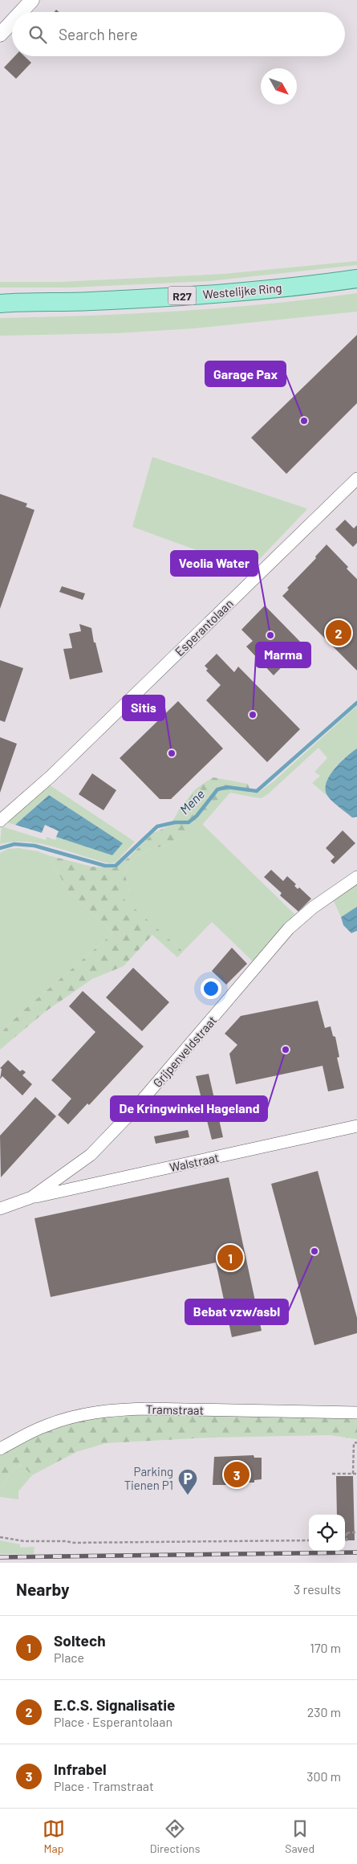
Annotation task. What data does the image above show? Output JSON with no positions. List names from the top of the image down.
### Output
{
  "streets": {
    "main road": ["Westelijke Ring", "R27"],
    "street": [
      "Esperantolaan",
      "Grijpenveldstraat",
      "Walstraat",
      "Tramstraat"
    ]
  },
  "crossings": [
    ["Grijpenveldstraat", "Walstraat"]
  ],
  "water": ["Mene"],
  "places": {
    "other": [
      "Garage Pax",
      "Veolia Water",
      "Marma",
      "Sitis",
      "De Kringwinkel Hageland",
      "Bebat vzw/asbl"
    ],
    "parking": ["Parking Tienen P1"]
  },
  "north": "bottom right",
  "page": {
    "search": "Search here",
    "pins": ["2", "1", "3"],
    "heading": ["Nearby", "3 results"],
    "list": [
      {
        "mark": "1",
        "name": "Soltech",
        "note": "Place",
        "value": "170 m"
      },
      {
        "mark": "2",
        "name": "E.C.S. Signalisatie",
        "note": "Place · Esperantolaan",
        "value": "230 m"
      },
      {
        "mark": "3",
        "name": "Infrabel",
        "note": "Place · Tramstraat",
        "value": "300 m"
      }
    ],
    "nav": ["Map", "Directions", "Saved"]
  }
}
